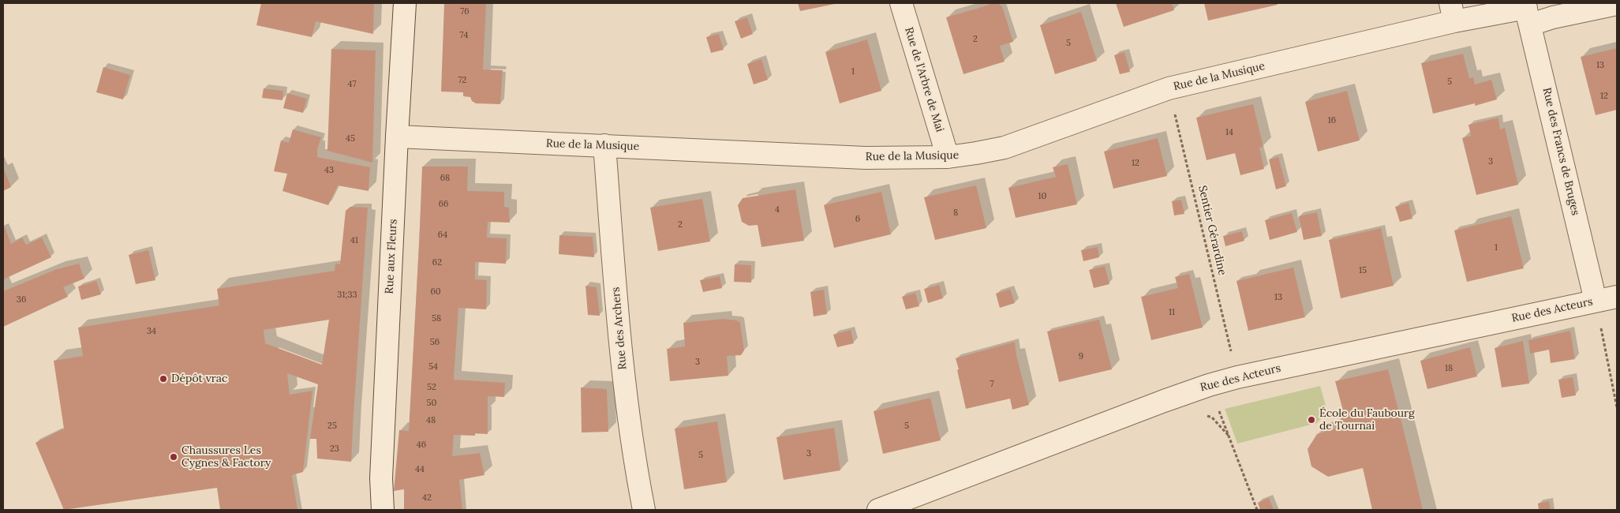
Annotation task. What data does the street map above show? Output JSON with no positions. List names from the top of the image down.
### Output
{
  "streets": {
    "street": [
      "Rue de la Musique",
      "Rue de l'Arbre de Mai",
      "Rue des Francs de Bruges",
      "Rue aux Fleurs",
      "Rue des Acteurs",
      "Rue des Archers"
    ],
    "path": ["Sentier Gérardine"]
  },
  "crossings": [
    ["Rue de la Musique", "Rue de l'Arbre de Mai"],
    ["Rue de la Musique", "Rue des Francs de Bruges"],
    ["Rue de la Musique", "Sentier Gérardine"],
    ["Rue de la Musique", "Rue aux Fleurs"],
    ["Rue de la Musique", "Rue des Archers"],
    ["Rue des Francs de Bruges", "Rue des Acteurs"],
    ["Sentier Gérardine", "Rue des Acteurs"]
  ],
  "places": ["Dépôt vrac", "École du Faubourg de Tournai", "Chaussures Les Cygnes & Factory"],
  "house_numbers": [
    "76",
    "74",
    "2",
    "5",
    "13",
    "1",
    "72",
    "5",
    "47",
    "12",
    "16",
    "14",
    "45",
    "3",
    "12",
    "43",
    "68",
    "10",
    "66",
    "4",
    "8",
    "6",
    "2",
    "64",
    "41",
    "1",
    "62",
    "15",
    "60",
    "31;33",
    "13",
    "36",
    "11",
    "58",
    "34",
    "56",
    "9",
    "3",
    "54",
    "18",
    "7",
    "52",
    "50",
    "48",
    "25",
    "5",
    "46",
    "23",
    "3",
    "5",
    "44",
    "42"
  ]
}
